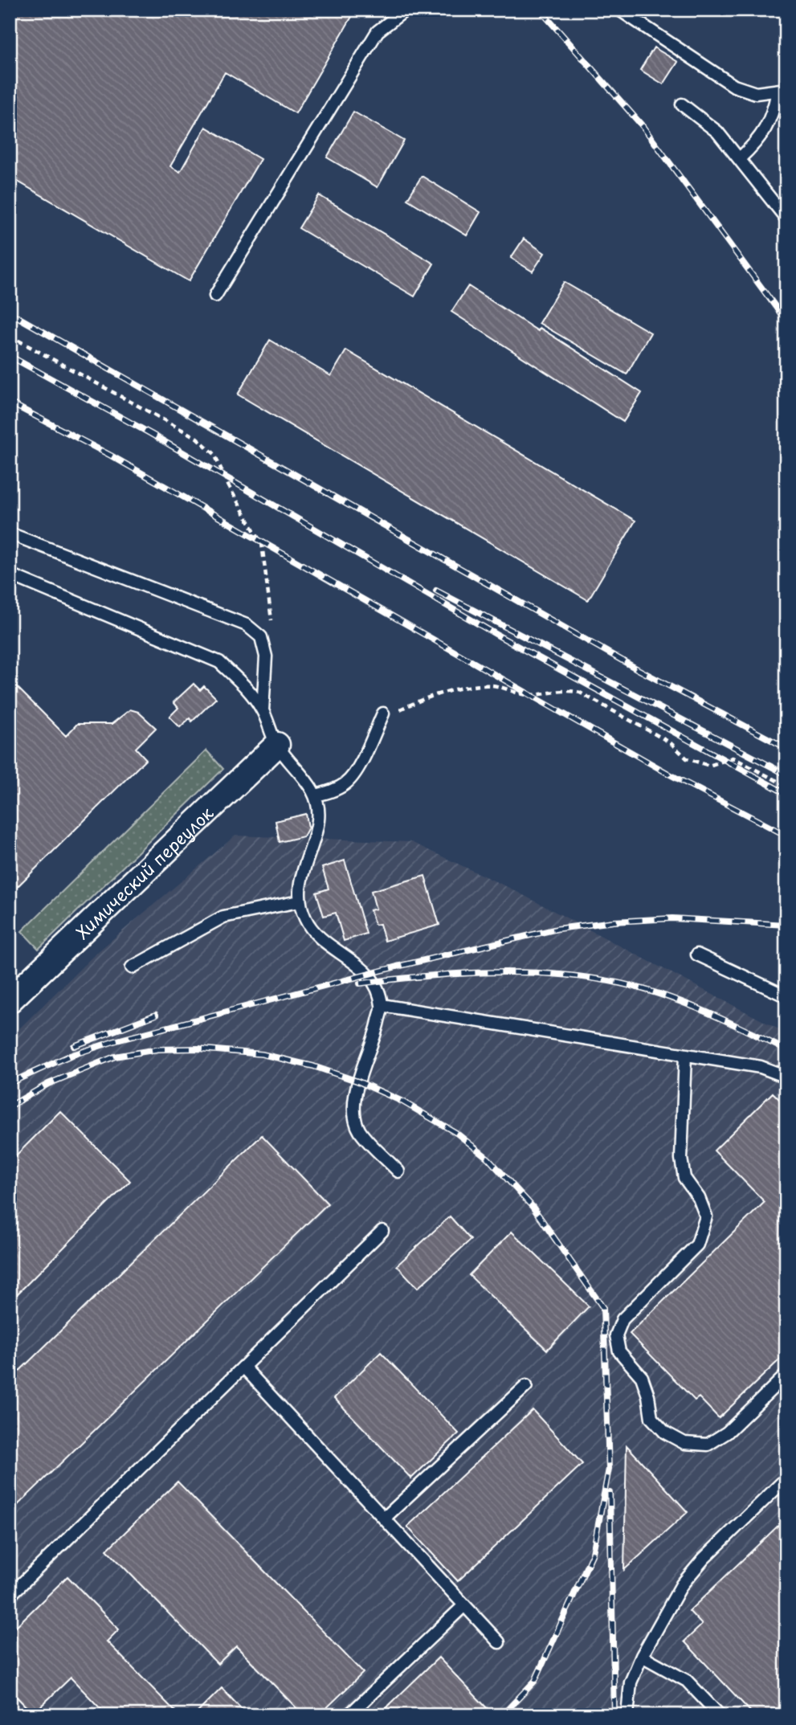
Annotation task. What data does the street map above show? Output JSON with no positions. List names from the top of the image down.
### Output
{
  "streets": {
    "street": ["Химический переулок"]
  }
}
